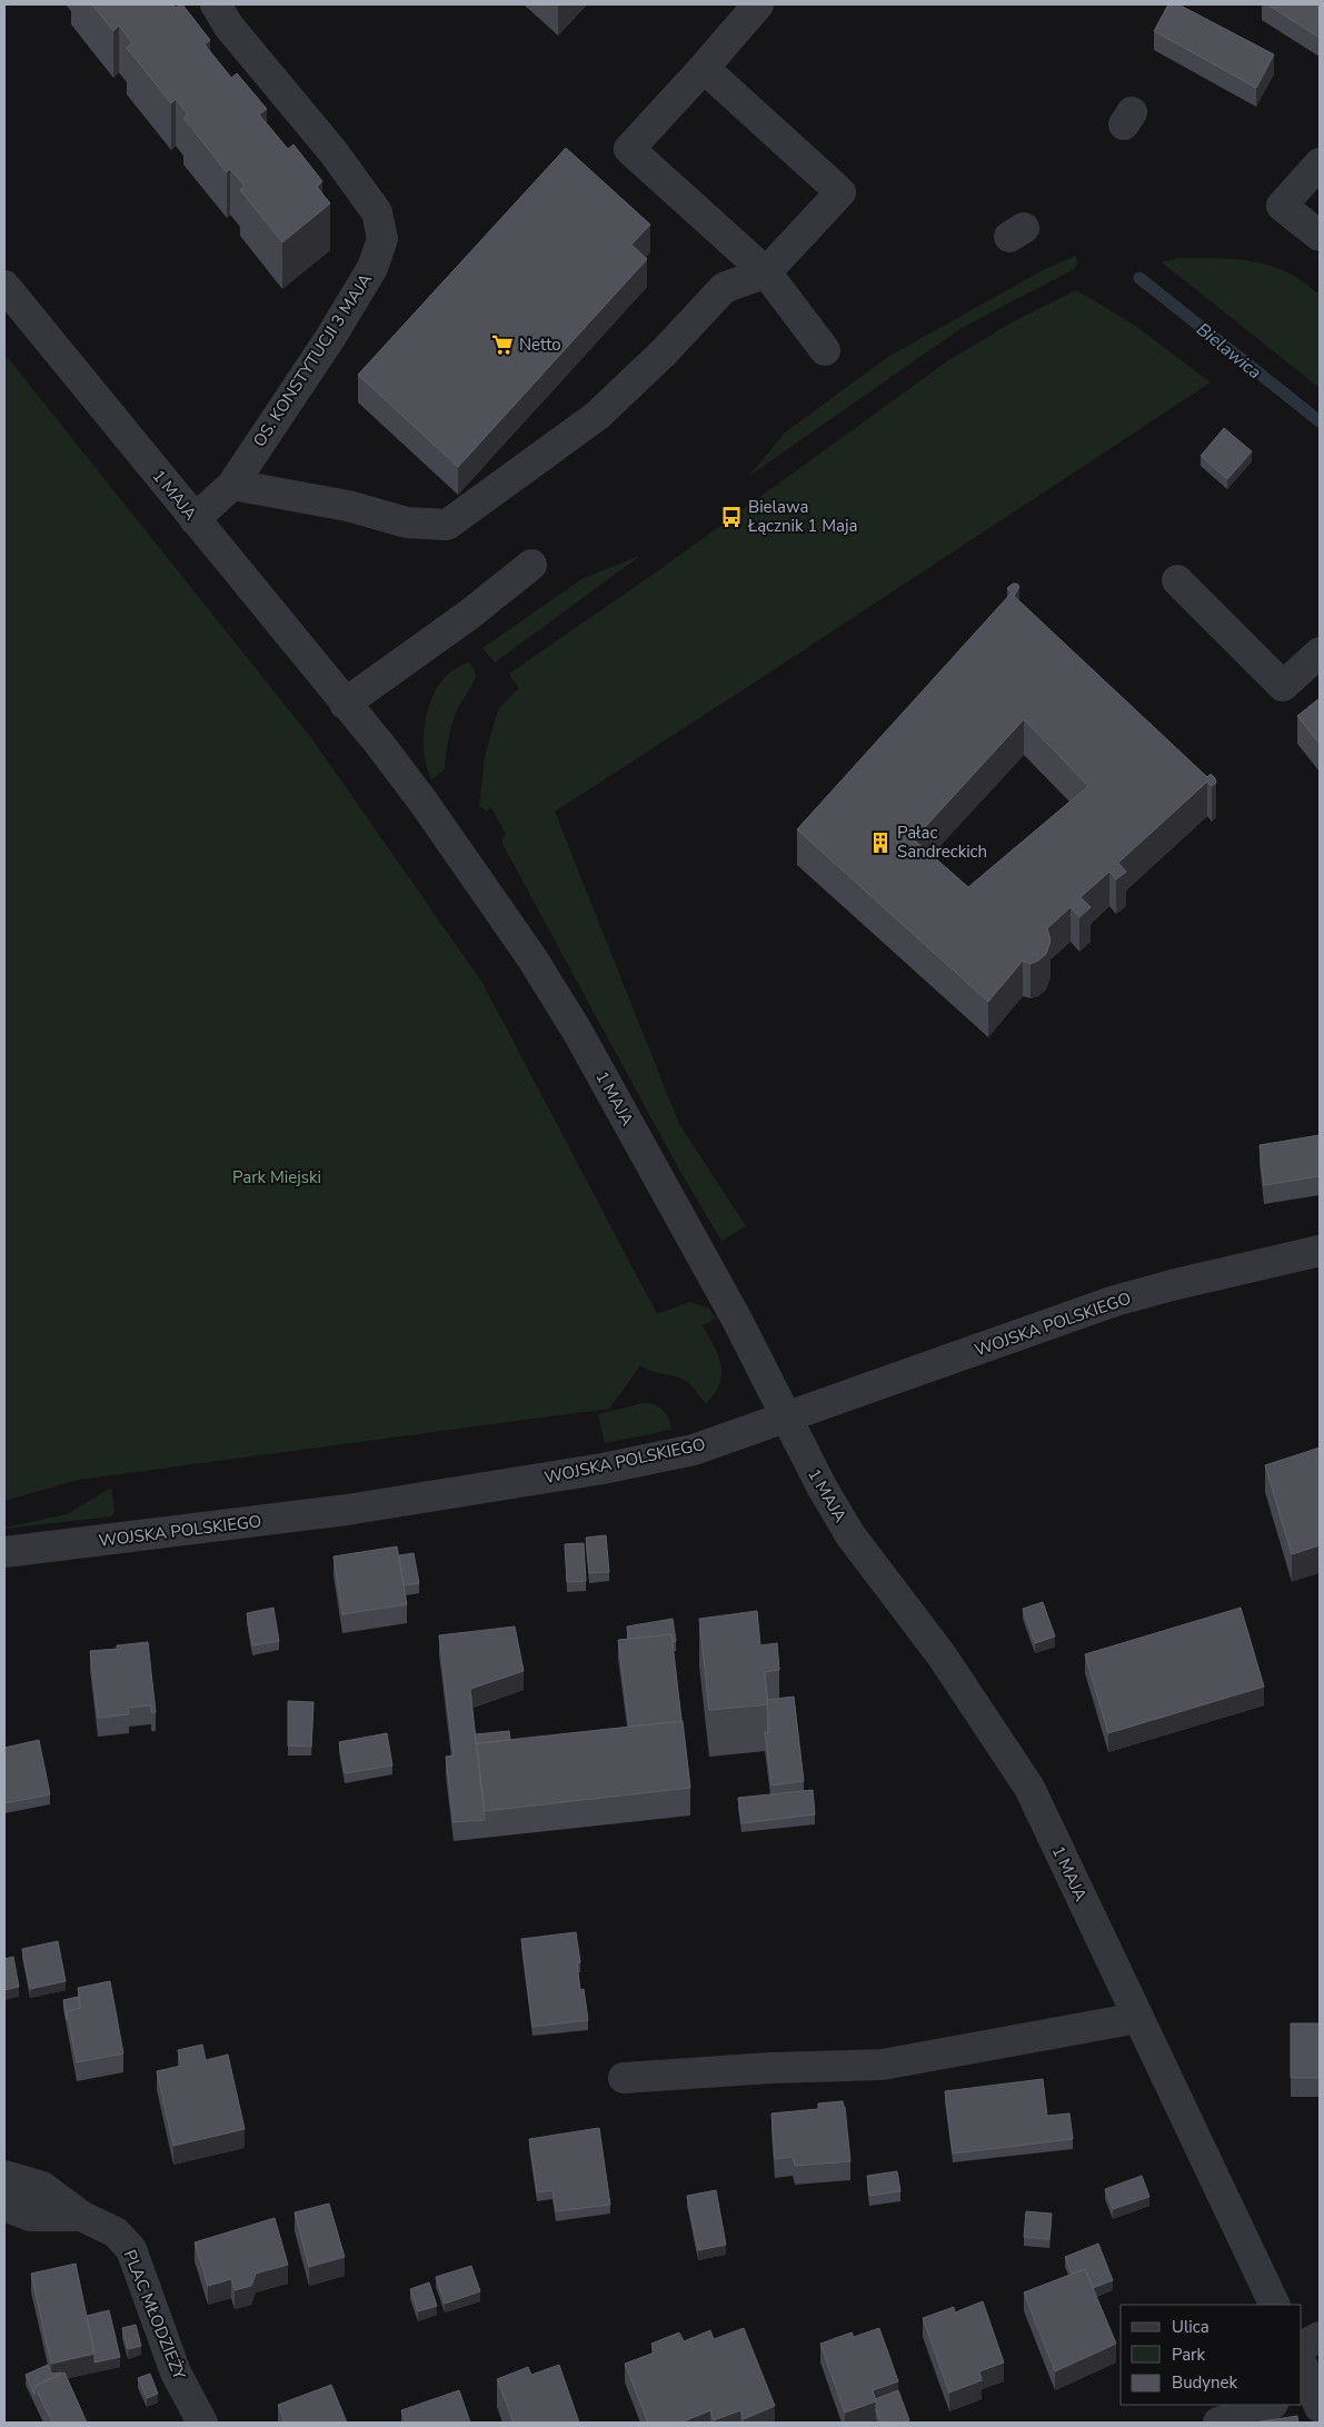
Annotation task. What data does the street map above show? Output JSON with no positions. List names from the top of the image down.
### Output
{
  "streets": {
    "street": [
      "OS. KONSTYTUCJI 3 MAJA",
      "1 MAJA",
      "WOJSKA POLSKIEGO",
      "PLAC MŁODZIEŻY"
    ]
  },
  "crossings": [
    ["OS. KONSTYTUCJI 3 MAJA", "1 MAJA"],
    ["1 MAJA", "WOJSKA POLSKIEGO"]
  ],
  "water": ["Bielawica"],
  "parks": ["Park Miejski"],
  "places": {
    "supermarket": ["Netto"],
    "bus stop": ["Bielawa Łącznik 1 Maja"],
    "building": ["Pałac Sandreckich"]
  },
  "legend": ["Ulica", "Park", "Budynek"]
}
